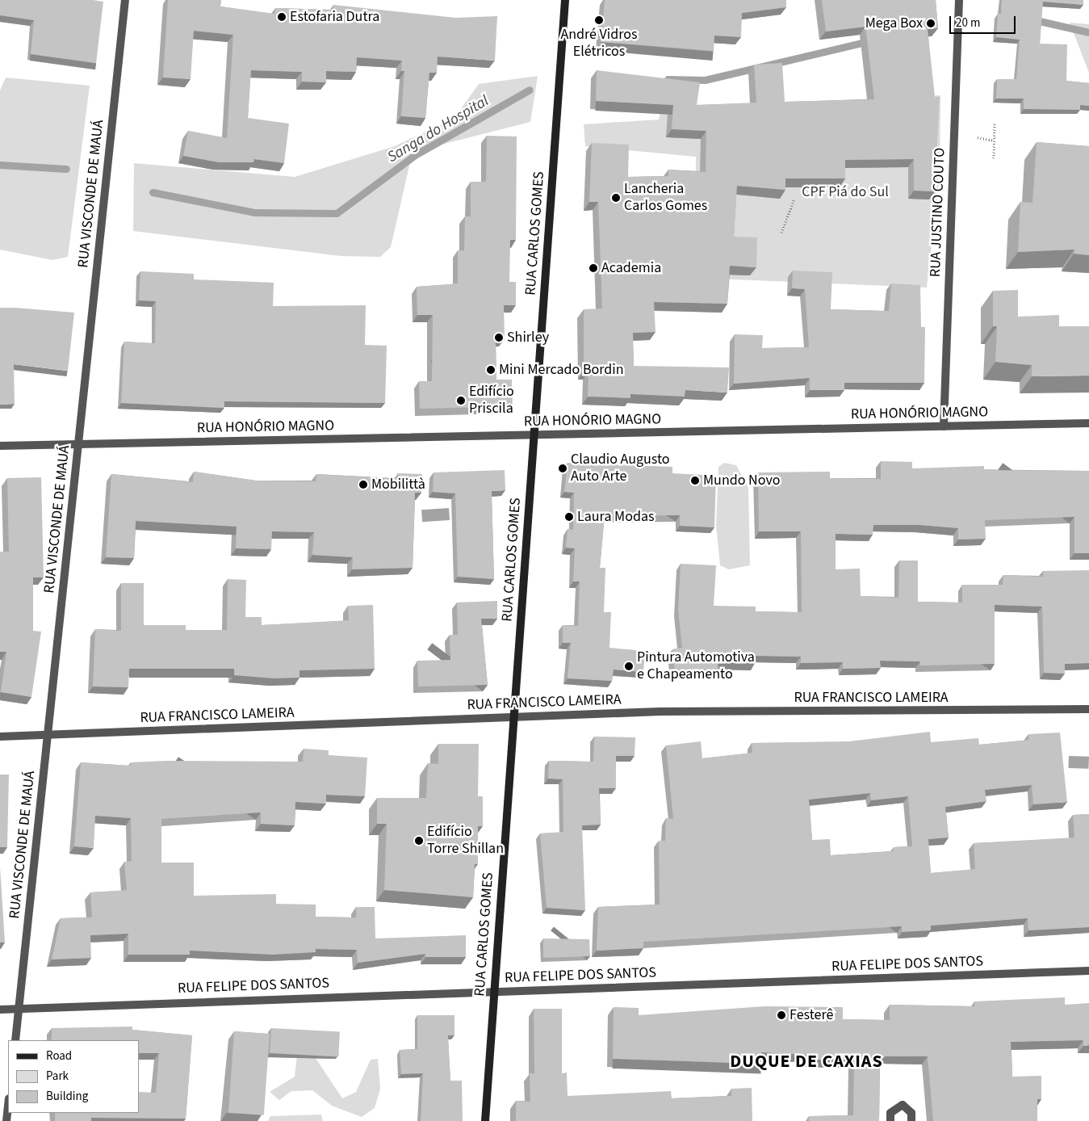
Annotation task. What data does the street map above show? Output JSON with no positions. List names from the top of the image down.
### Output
{
  "streets": {
    "street": [
      "RUA VISCONDE DE MAUÁ",
      "RUA JUSTINO COUTO",
      "RUA CARLOS GOMES",
      "RUA HONÓRIO MAGNO",
      "RUA FRANCISCO LAMEIRA",
      "RUA FELIPE DOS SANTOS"
    ]
  },
  "crossings": [
    ["RUA VISCONDE DE MAUÁ", "RUA HONÓRIO MAGNO"],
    ["RUA VISCONDE DE MAUÁ", "RUA FRANCISCO LAMEIRA"],
    ["RUA VISCONDE DE MAUÁ", "RUA FELIPE DOS SANTOS"],
    ["RUA JUSTINO COUTO", "RUA HONÓRIO MAGNO"],
    ["RUA CARLOS GOMES", "RUA HONÓRIO MAGNO"],
    ["RUA CARLOS GOMES", "RUA FRANCISCO LAMEIRA"],
    ["RUA CARLOS GOMES", "RUA FELIPE DOS SANTOS"]
  ],
  "districts": ["DUQUE DE CAXIAS"],
  "water": ["Sanga do Hospital"],
  "parks": ["CPF Piá do Sul"],
  "places": [
    "Estofaria Dutra",
    "André Vidros Elétricos",
    "Mega Box",
    "Lancheria Carlos Gomes",
    "Academia",
    "Shirley",
    "Mini Mercado Bordin",
    "Edifício Priscila",
    "Claudio Augusto Auto Arte",
    "Mundo Novo",
    "Mobilittà",
    "Laura Modas",
    "Pintura Automotiva e Chapeamento",
    "Edifício Torre Shillan",
    "Festerê"
  ],
  "legend": ["Road", "Park", "Building"],
  "scale_bar": "20 m"
}
